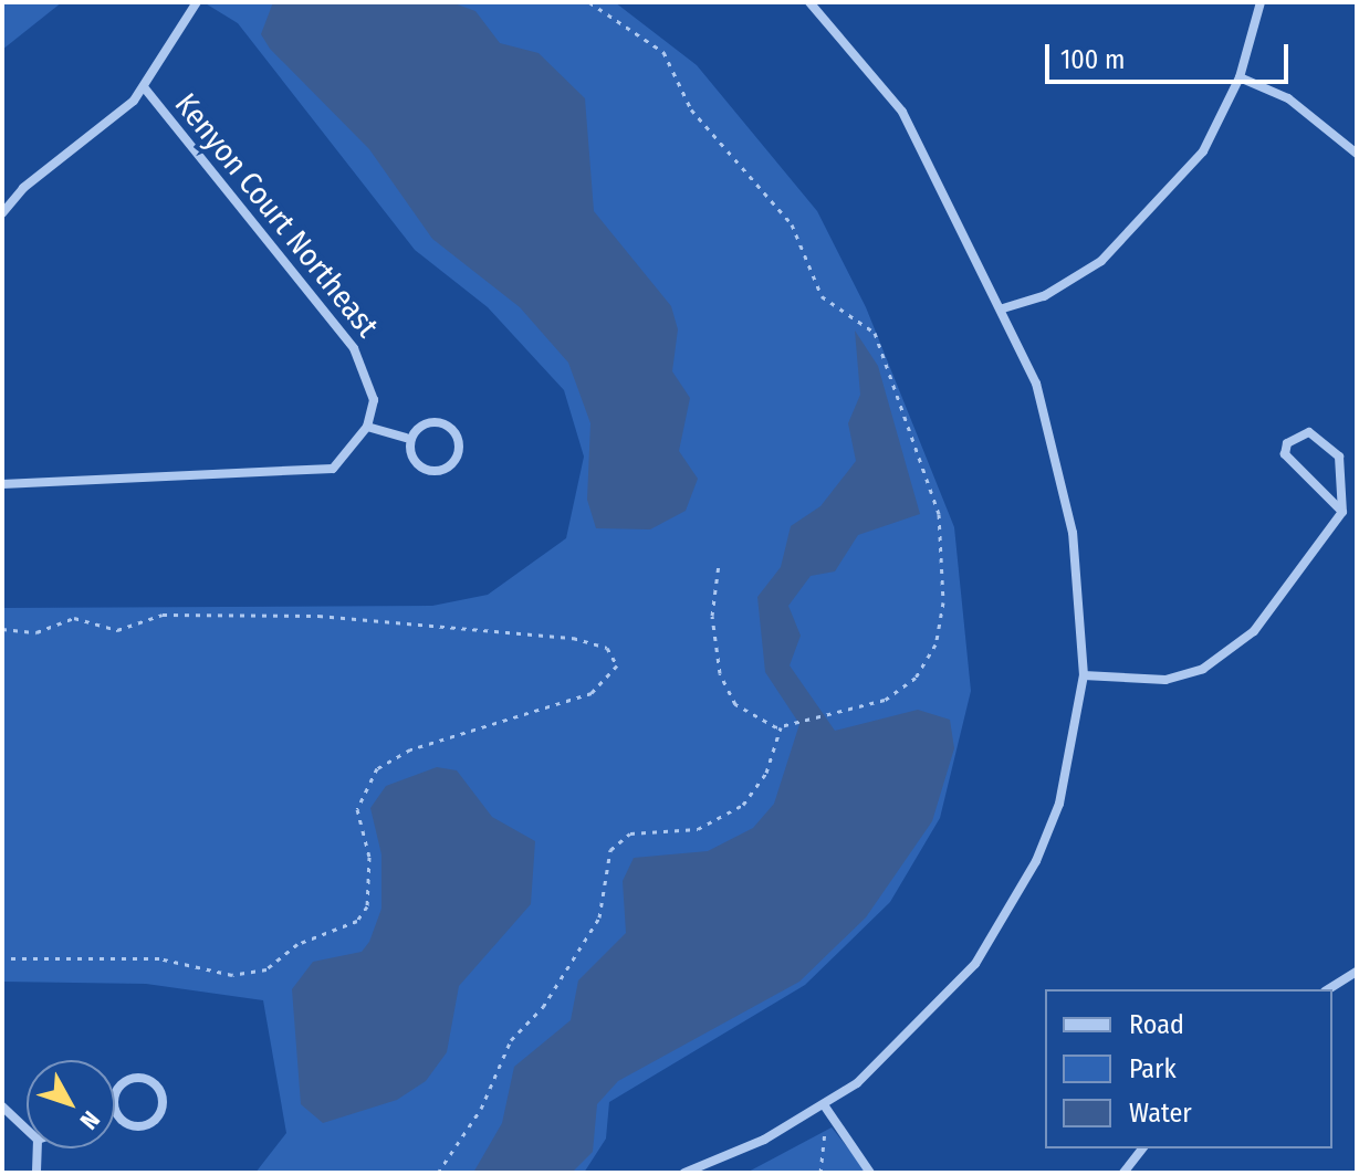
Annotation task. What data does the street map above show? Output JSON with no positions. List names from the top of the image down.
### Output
{
  "streets": {
    "street": ["Kenyon Court Northeast"]
  },
  "legend": ["Road", "Park", "Water"],
  "scale_bar": "100 m",
  "north": "bottom right"
}
